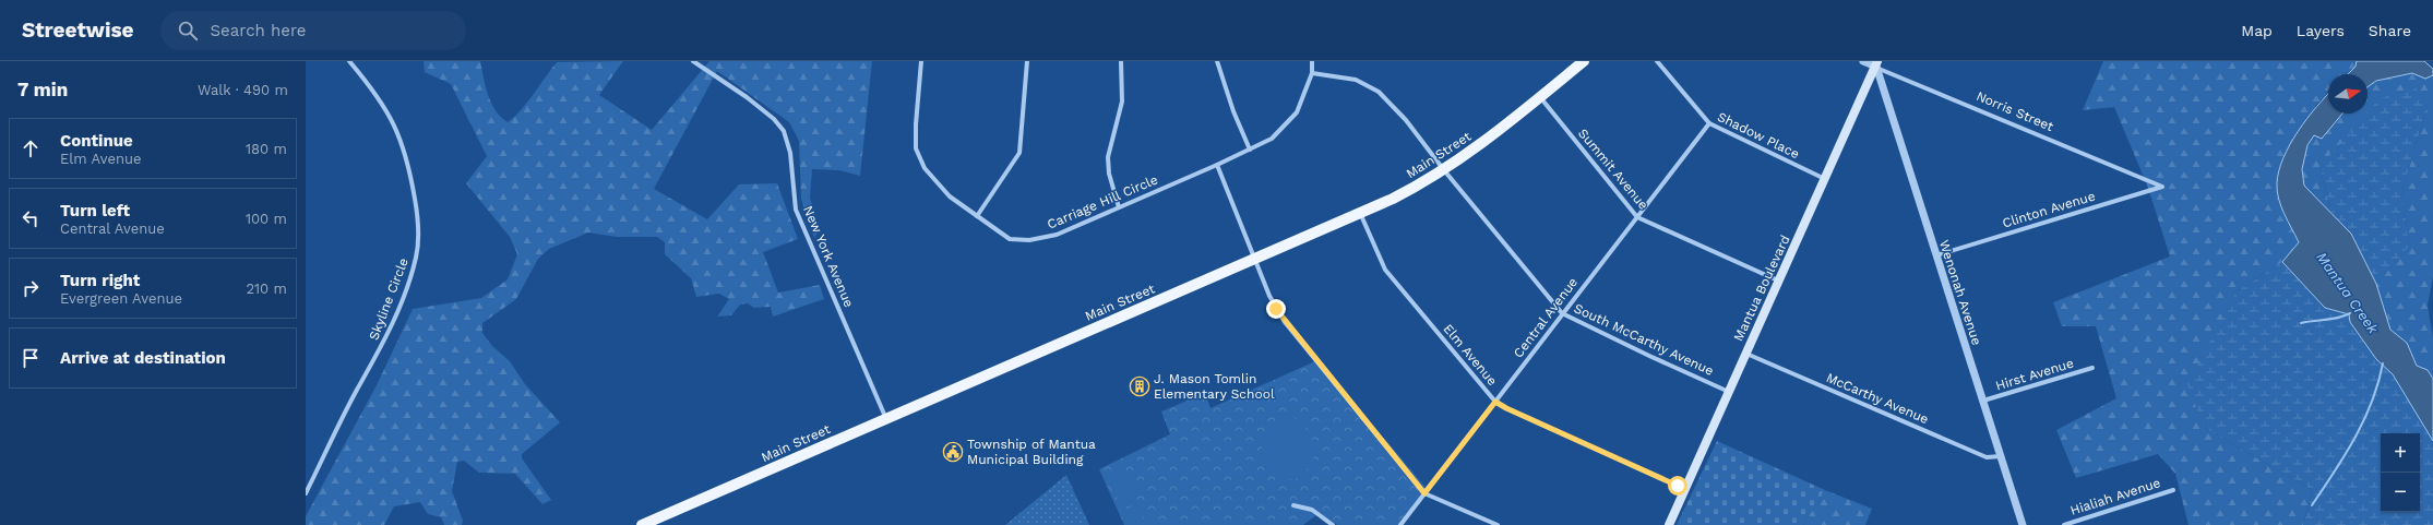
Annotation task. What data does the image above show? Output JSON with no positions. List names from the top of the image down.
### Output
{
  "streets": {
    "main road": ["Main Street", "Mantua Boulevard"],
    "street": [
      "Norris Street",
      "Shadow Place",
      "Summit Avenue",
      "Carriage Hill Circle",
      "Clinton Avenue",
      "New York Avenue",
      "Wenonah Avenue",
      "Skyline Circle",
      "Central Avenue",
      "South McCarthy Avenue",
      "Elm Avenue",
      "Hirst Avenue",
      "McCarthy Avenue",
      "Hialiah Avenue"
    ]
  },
  "crossings": [
    ["Norris Street", "Clinton Avenue"],
    ["Norris Street", "Mantua Boulevard"],
    ["Norris Street", "Wenonah Avenue"],
    ["Shadow Place", "Mantua Boulevard"],
    ["Shadow Place", "Central Avenue"],
    ["Main Street", "Summit Avenue"],
    ["Main Street", "New York Avenue"],
    ["Main Street", "South McCarthy Avenue"],
    ["Main Street", "Elm Avenue"],
    ["Summit Avenue", "Mantua Boulevard"],
    ["Summit Avenue", "Central Avenue"],
    ["Carriage Hill Circle", "South McCarthy Avenue"],
    ["Clinton Avenue", "Wenonah Avenue"],
    ["Mantua Boulevard", "Wenonah Avenue"],
    ["Mantua Boulevard", "South McCarthy Avenue"],
    ["Mantua Boulevard", "Elm Avenue"],
    ["Mantua Boulevard", "McCarthy Avenue"],
    ["Wenonah Avenue", "Hirst Avenue"],
    ["Wenonah Avenue", "McCarthy Avenue"],
    ["Central Avenue", "South McCarthy Avenue"],
    ["Central Avenue", "Elm Avenue"]
  ],
  "water": ["Mantua Creek"],
  "places": {
    "building": ["J. Mason Tomlin Elementary School"],
    "public building": ["Township of Mantua Municipal Building"]
  },
  "north": "right",
  "page": {
    "header": "Streetwise",
    "search": "Search here",
    "nav": ["Map", "Layers", "Share"],
    "heading": ["7 min", "Walk · 490 m"],
    "list": [
      ["Continue", "Elm Avenue", "180 m"],
      ["Turn left", "Central Avenue", "100 m"],
      ["Turn right", "Evergreen Avenue", "210 m"],
      "Arrive at destination"
    ],
    "map_buttons": ["+", "−"]
  }
}
